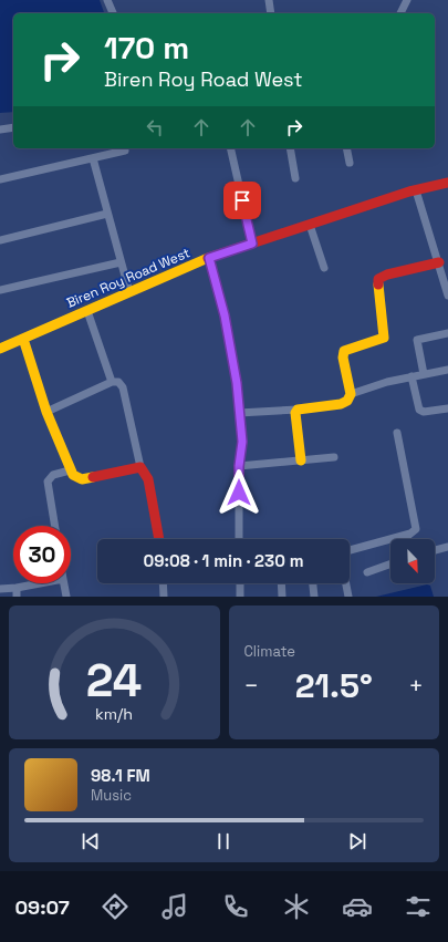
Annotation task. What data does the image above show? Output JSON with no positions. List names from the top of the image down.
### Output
{
  "streets": {
    "street": ["Biren Roy Road West"]
  },
  "north": "bottom right",
  "page": {
    "turn": ["170 m", "Biren Roy Road West"],
    "limit": "30",
    "trip": "09:08 · 1 min · 230 m",
    "tile": "Climate",
    "heat": ["−", "21.5°", "+"],
    "song": ["98.1 FM", "Music"],
    "tabs": "09:07",
    "gauge": ["24", "km/h"]
  }
}
